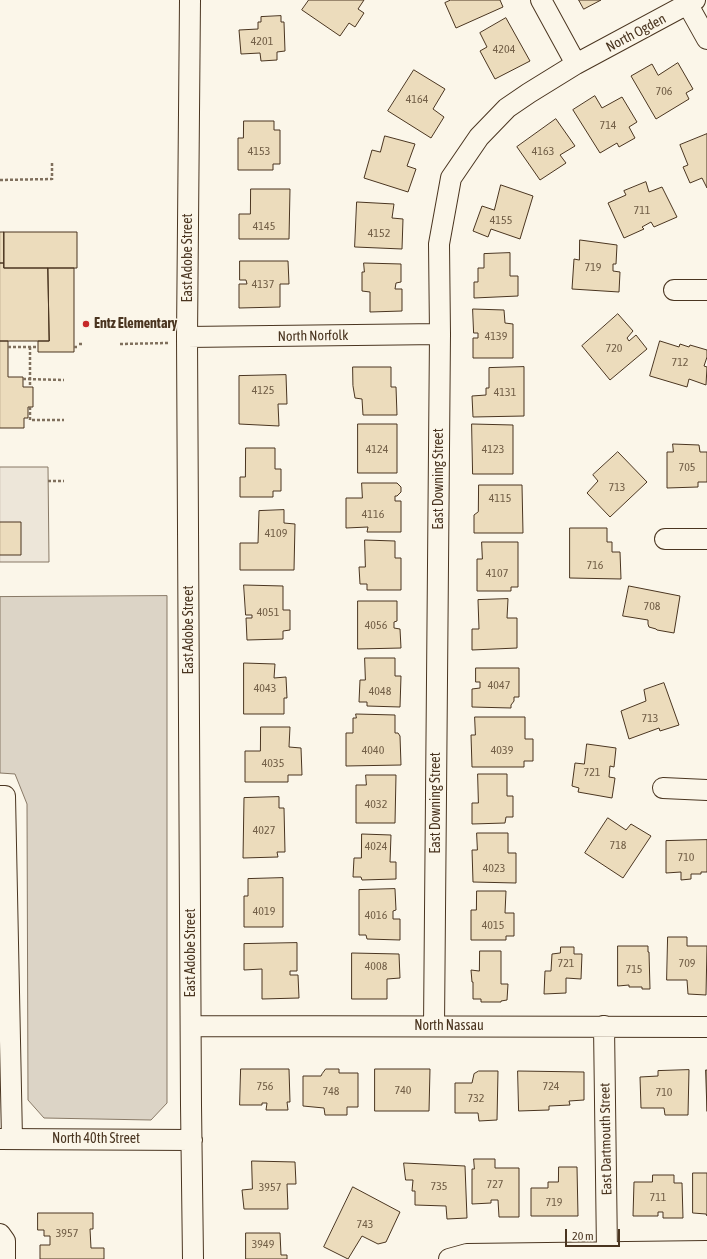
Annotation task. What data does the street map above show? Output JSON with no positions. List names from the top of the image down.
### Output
{
  "streets": {
    "street": [
      "North Ogden",
      "East Adobe Street",
      "North Norfolk",
      "East Downing Street",
      "North Nassau",
      "North 40th Street",
      "East Dartmouth Street"
    ]
  },
  "crossings": [
    ["North Ogden", "East Downing Street"],
    ["East Adobe Street", "North Norfolk"],
    ["East Adobe Street", "North Nassau"],
    ["East Adobe Street", "North 40th Street"],
    ["North Norfolk", "East Downing Street"],
    ["East Downing Street", "North Nassau"],
    ["North Nassau", "East Dartmouth Street"]
  ],
  "places": ["Entz Elementary"],
  "house_numbers": [
    "4201",
    "4204",
    "706",
    "4164",
    "714",
    "4153",
    "4163",
    "711",
    "4155",
    "4145",
    "4152",
    "719",
    "4137",
    "4139",
    "720",
    "712",
    "4125",
    "4131",
    "4124",
    "4123",
    "705",
    "713",
    "4115",
    "4116",
    "4109",
    "716",
    "4107",
    "708",
    "4051",
    "4056",
    "4047",
    "4043",
    "4048",
    "713",
    "4040",
    "4039",
    "4035",
    "721",
    "4032",
    "4027",
    "718",
    "4024",
    "710",
    "4023",
    "4019",
    "4016",
    "4015",
    "721",
    "709",
    "4008",
    "715",
    "756",
    "724",
    "740",
    "748",
    "710",
    "732",
    "727",
    "735",
    "3957",
    "711",
    "719",
    "743",
    "3957",
    "3949"
  ],
  "scale_bar": "20 m"
}
